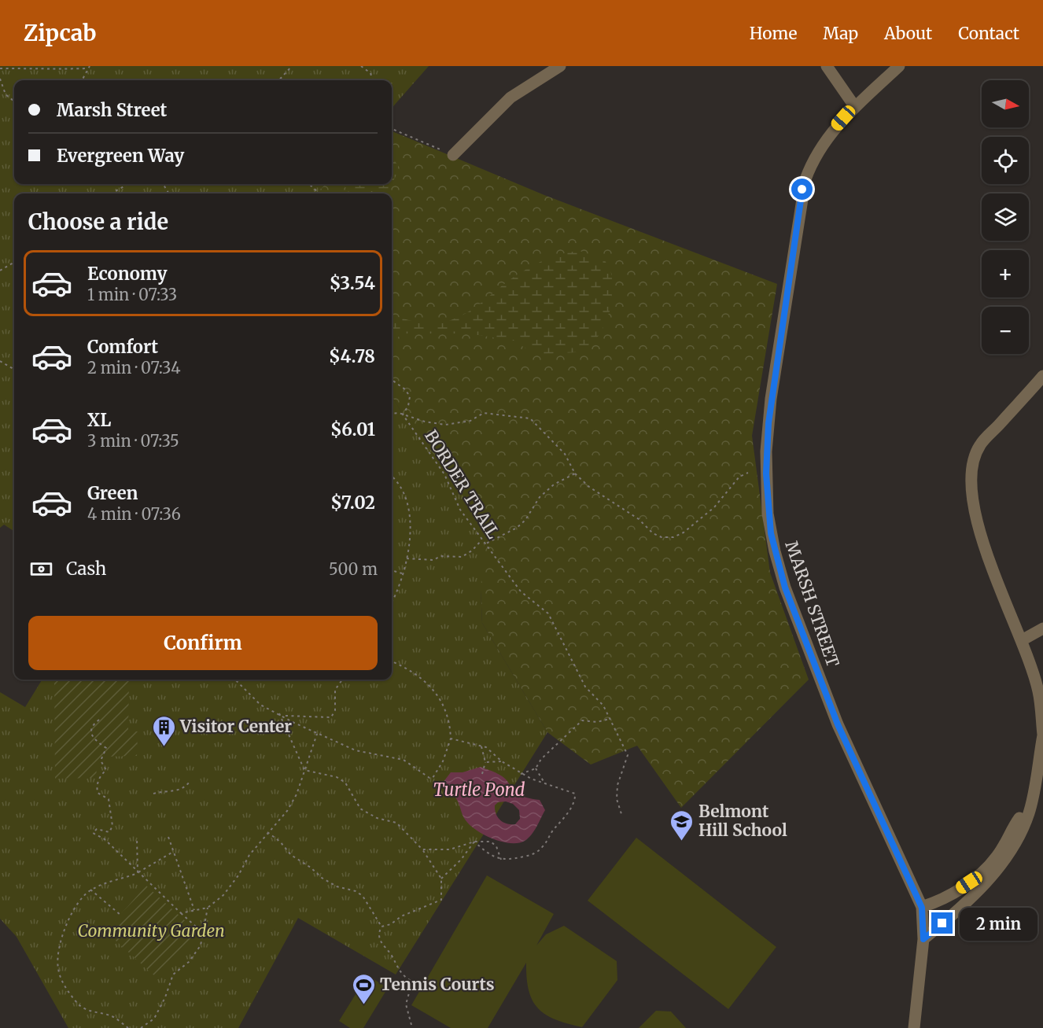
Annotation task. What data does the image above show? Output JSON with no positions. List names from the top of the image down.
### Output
{
  "streets": {
    "street": ["MARSH STREET"],
    "path": ["BORDER TRAIL"]
  },
  "water": ["Turtle Pond"],
  "parks": ["Community Garden"],
  "places": {
    "building": ["Visitor Center"],
    "school or university": ["Belmont Hill School"],
    "sports": ["Tennis Courts"]
  },
  "north": "right",
  "page": {
    "header": "Zipcab",
    "nav": [
      "Home",
      "Map",
      "About",
      "Contact"
    ],
    "map_buttons": ["+", "−"],
    "banner": ["Marsh Street", "Evergreen Way"],
    "heading": "Choose a ride",
    "list": [
      {
        "name": "Economy",
        "note": "1 min · 07:33",
        "value": "$3.54"
      },
      {
        "name": "Comfort",
        "note": "2 min · 07:34",
        "value": "$4.78"
      },
      {
        "name": "XL",
        "note": "3 min · 07:35",
        "value": "$6.01"
      },
      {
        "name": "Green",
        "note": "4 min · 07:36",
        "value": "$7.02"
      }
    ],
    "pay": ["Cash", "500 m"],
    "buttons": "Confirm",
    "bubble": "2 min"
  }
}
